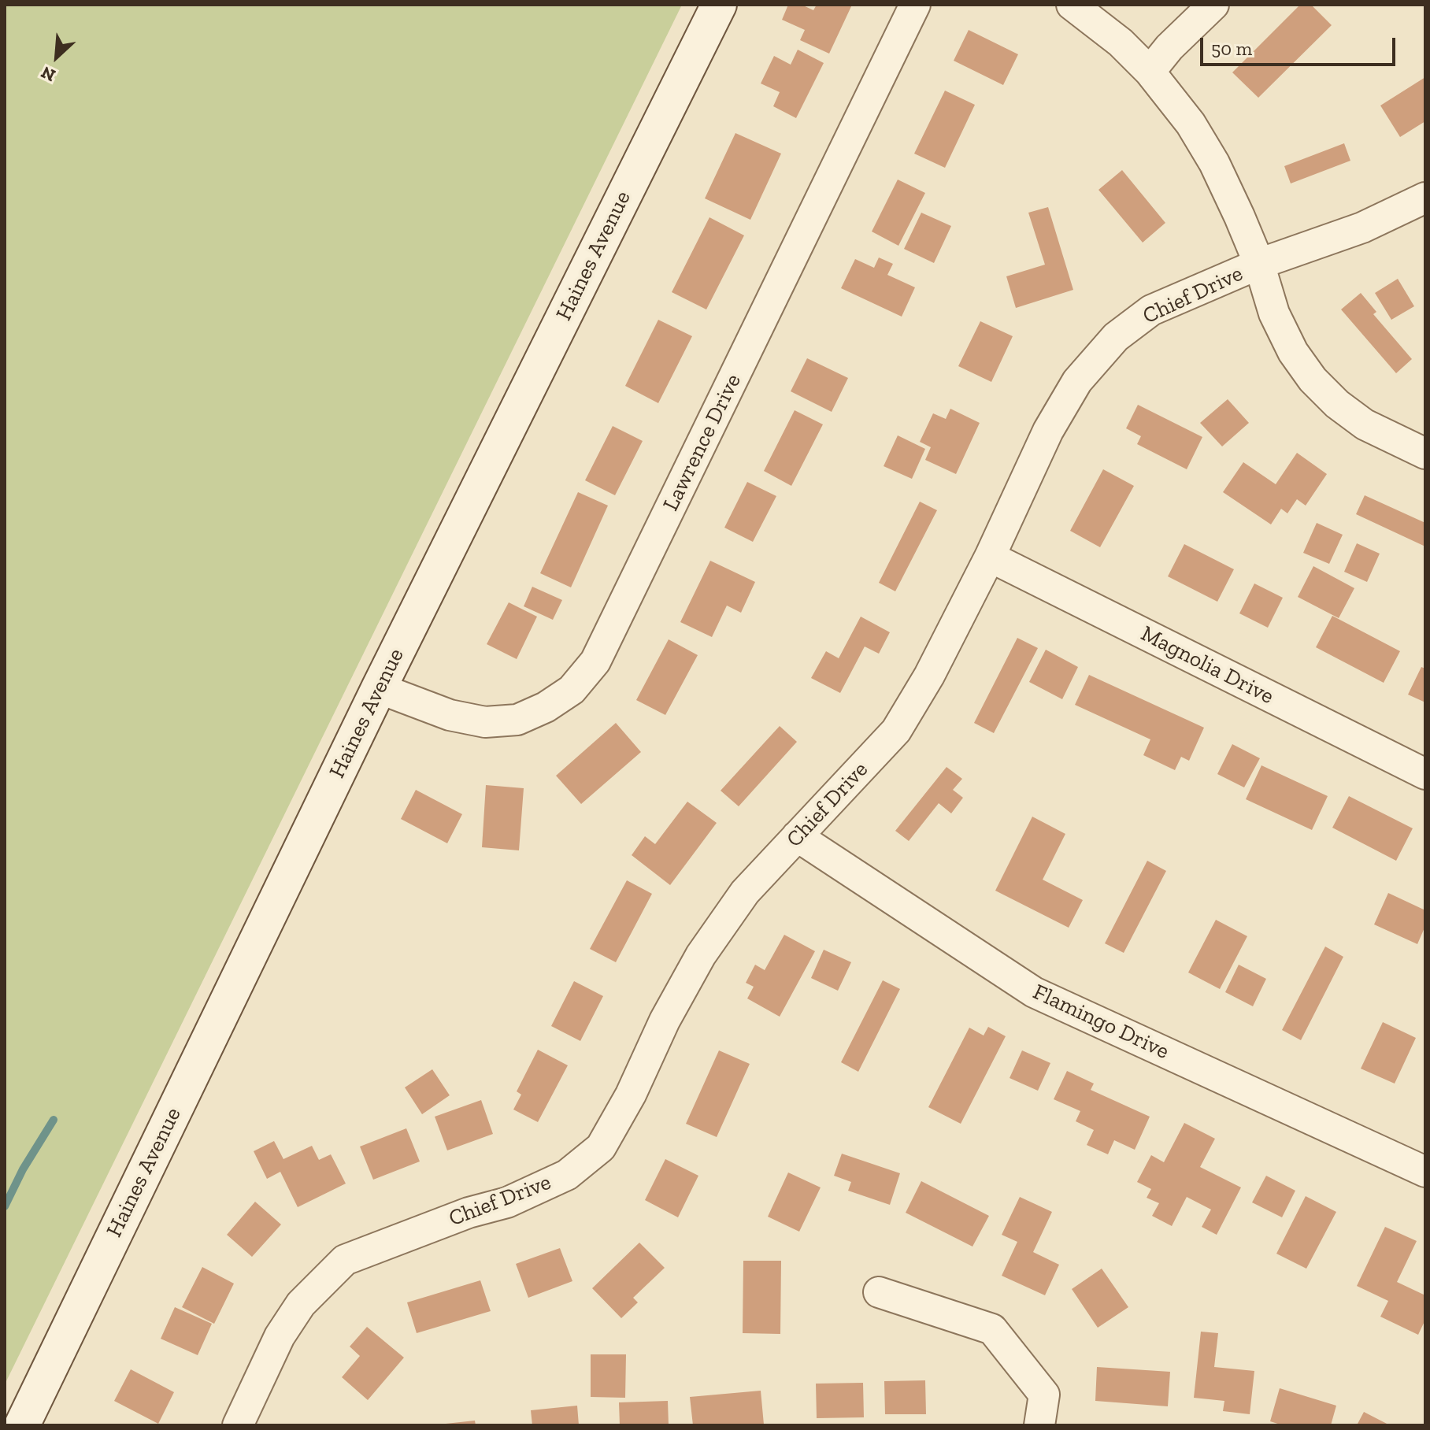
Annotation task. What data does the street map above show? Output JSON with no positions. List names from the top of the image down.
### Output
{
  "streets": {
    "main road": ["Haines Avenue"],
    "street": [
      "Chief Drive",
      "Lawrence Drive",
      "Magnolia Drive",
      "Flamingo Drive"
    ]
  },
  "crossings": [
    ["Haines Avenue", "Lawrence Drive"],
    ["Chief Drive", "Magnolia Drive"],
    ["Chief Drive", "Flamingo Drive"]
  ],
  "scale_bar": "50 m",
  "north": "bottom left"
}
